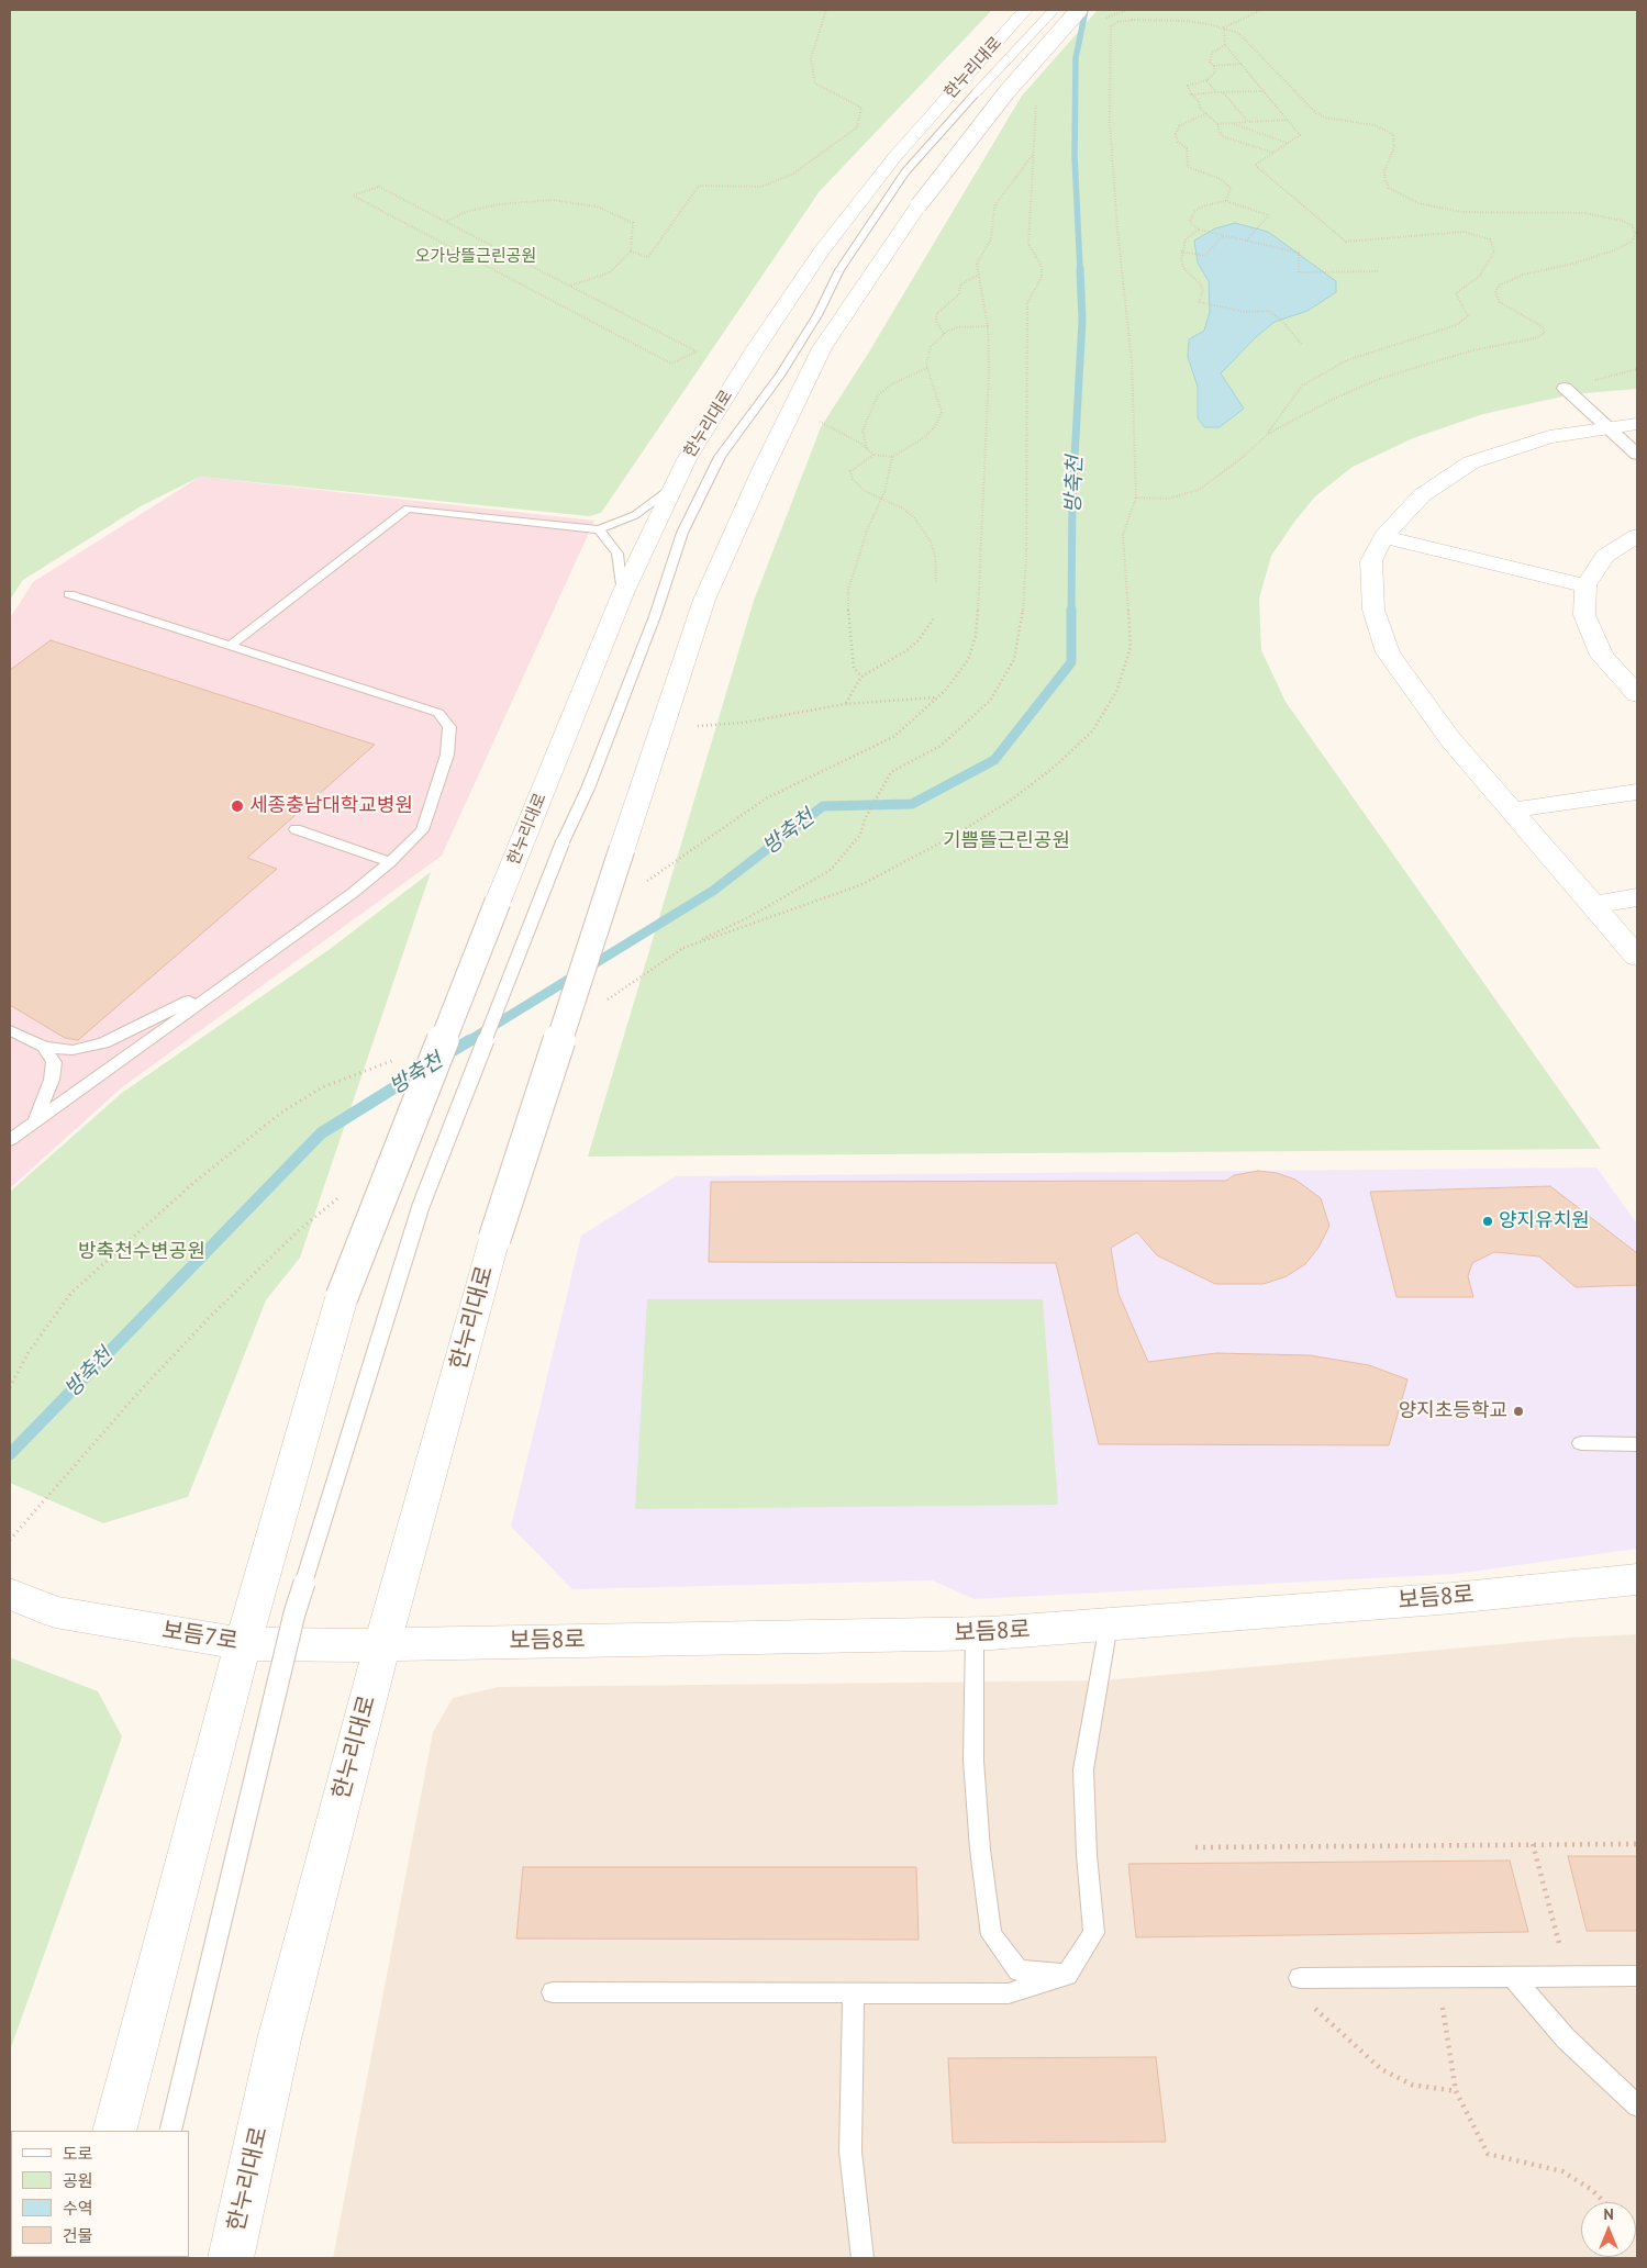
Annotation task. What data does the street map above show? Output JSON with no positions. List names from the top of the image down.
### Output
{
  "streets": {
    "street": ["한누리대로", "보듬8로", "보듬7로"]
  },
  "crossings": [
    ["한누리대로", "보듬8로"],
    ["한누리대로", "보듬7로"],
    ["보듬8로", "보듬7로"]
  ],
  "water": ["방축천"],
  "parks": ["오가낭뜰근린공원", "기쁨뜰근린공원", "방축천수변공원"],
  "places": ["세종충남대학교병원", "양지유치원", "양지초등학교"],
  "legend": [
    "도로",
    "공원",
    "수역",
    "건물"
  ],
  "north": "top"
}
